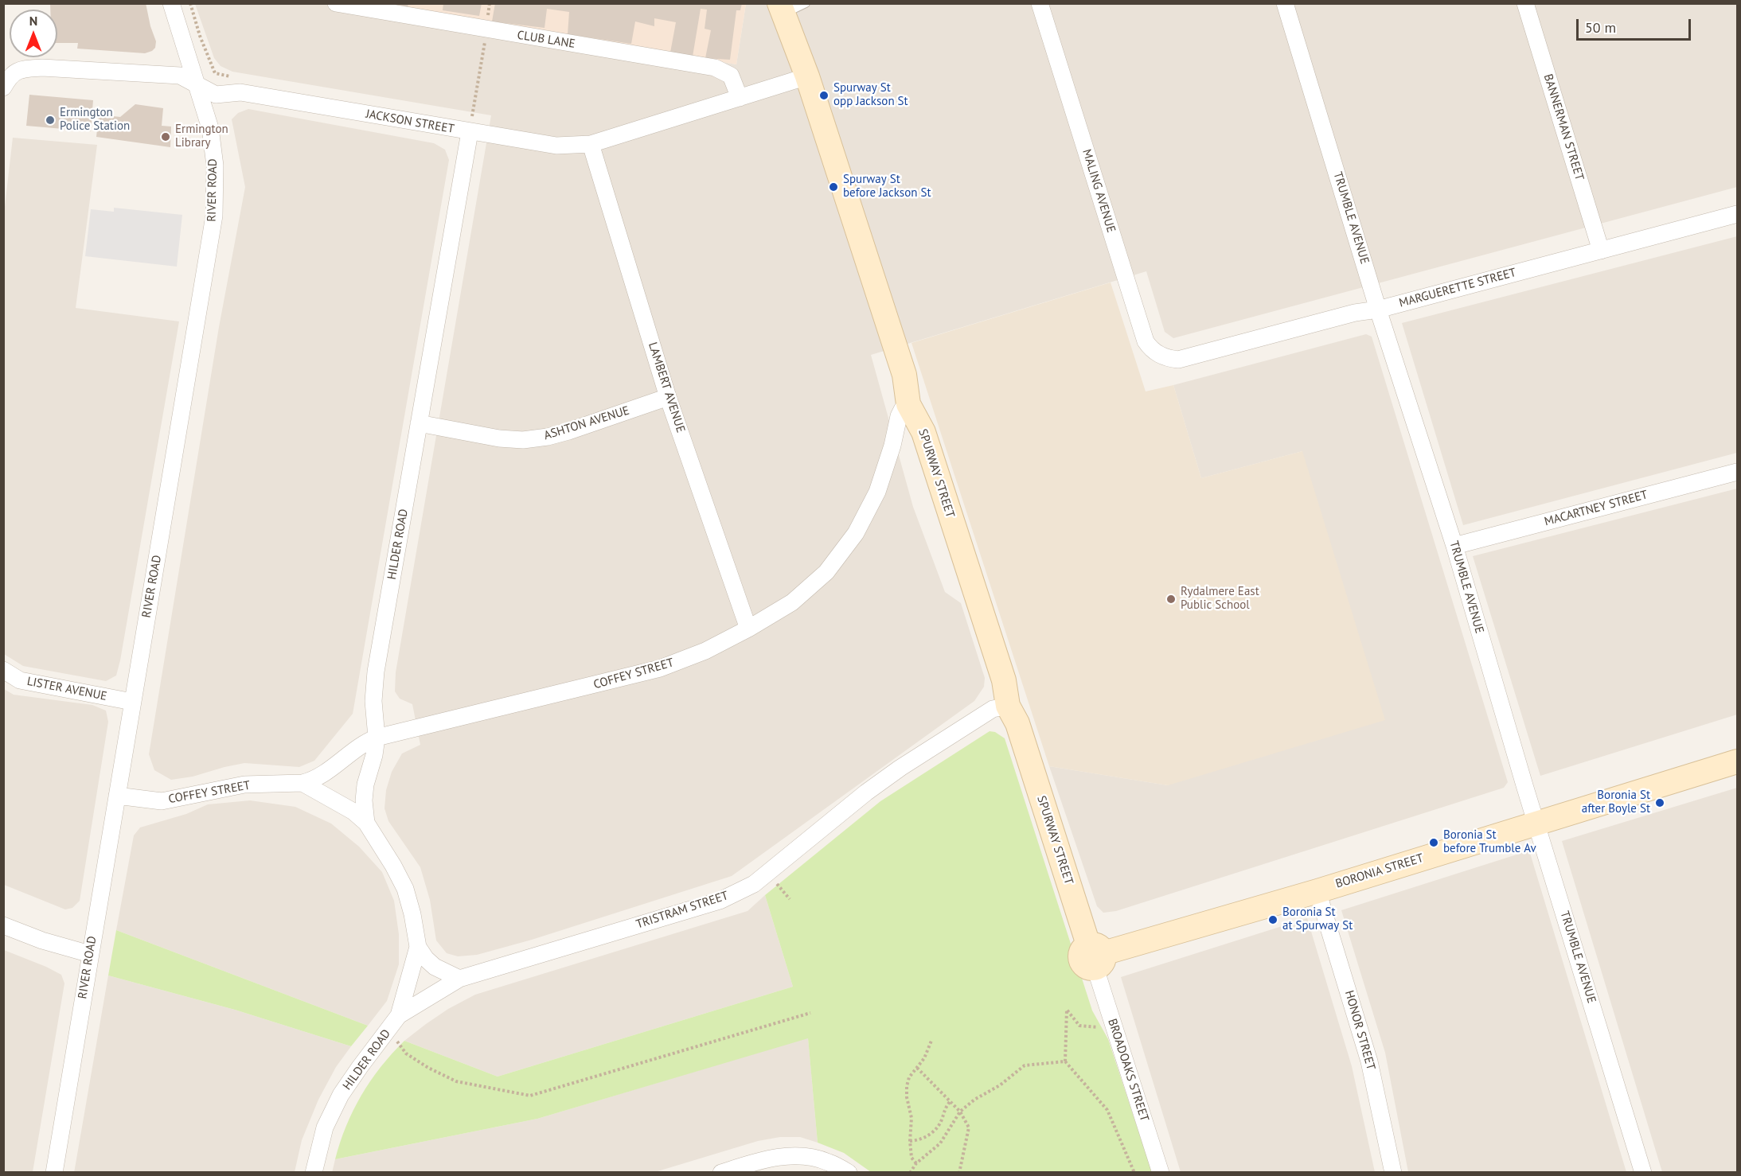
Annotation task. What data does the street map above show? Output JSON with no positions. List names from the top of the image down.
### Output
{
  "streets": {
    "street": [
      "CLUB LANE",
      "JACKSON STREET",
      "BANNERMAN STREET",
      "RIVER ROAD",
      "MALING AVENUE",
      "TRUMBLE AVENUE",
      "MARGUERETTE STREET",
      "LAMBERT AVENUE",
      "ASHTON AVENUE",
      "SPURWAY STREET",
      "MACARTNEY STREET",
      "HILDER ROAD",
      "COFFEY STREET",
      "LISTER AVENUE",
      "BORONIA STREET",
      "TRISTRAM STREET",
      "HONOR STREET",
      "BROADOAKS STREET"
    ]
  },
  "crossings": [
    ["CLUB LANE", "JACKSON STREET"],
    ["JACKSON STREET", "RIVER ROAD"],
    ["JACKSON STREET", "LAMBERT AVENUE"],
    ["JACKSON STREET", "SPURWAY STREET"],
    ["JACKSON STREET", "HILDER ROAD"],
    ["BANNERMAN STREET", "MARGUERETTE STREET"],
    ["RIVER ROAD", "COFFEY STREET"],
    ["RIVER ROAD", "LISTER AVENUE"],
    ["MALING AVENUE", "MARGUERETTE STREET"],
    ["TRUMBLE AVENUE", "MARGUERETTE STREET"],
    ["TRUMBLE AVENUE", "MACARTNEY STREET"],
    ["TRUMBLE AVENUE", "BORONIA STREET"],
    ["LAMBERT AVENUE", "ASHTON AVENUE"],
    ["LAMBERT AVENUE", "COFFEY STREET"],
    ["ASHTON AVENUE", "HILDER ROAD"],
    ["SPURWAY STREET", "COFFEY STREET"],
    ["SPURWAY STREET", "BORONIA STREET"],
    ["SPURWAY STREET", "TRISTRAM STREET"],
    ["SPURWAY STREET", "BROADOAKS STREET"],
    ["HILDER ROAD", "COFFEY STREET"],
    ["HILDER ROAD", "TRISTRAM STREET"],
    ["BORONIA STREET", "HONOR STREET"],
    ["BORONIA STREET", "BROADOAKS STREET"]
  ],
  "places": [
    "Spurway St opp Jackson St",
    "Ermington Police Station",
    "Ermington Library",
    "Spurway St before Jackson St",
    "Rydalmere East Public School",
    "Boronia St after Boyle St",
    "Boronia St before Trumble Av",
    "Boronia St at Spurway St"
  ],
  "scale_bar": "50 m",
  "north": "top"
}
